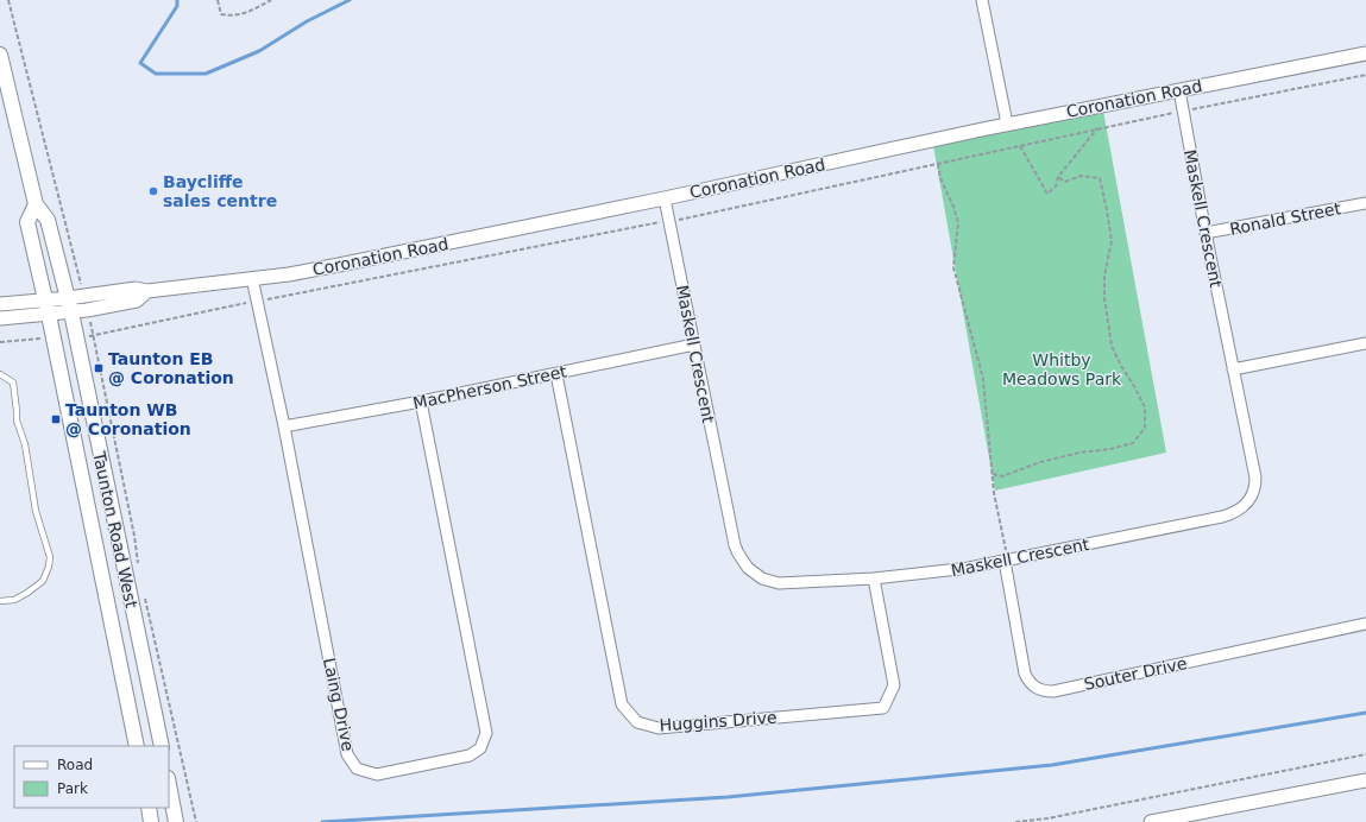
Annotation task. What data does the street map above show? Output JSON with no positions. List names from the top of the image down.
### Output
{
  "streets": {
    "main road": ["Taunton Road West"],
    "street": [
      "Coronation Road",
      "Maskell Crescent",
      "Ronald Street",
      "MacPherson Street",
      "Souter Drive",
      "Laing Drive",
      "Huggins Drive"
    ]
  },
  "crossings": [
    ["Coronation Road", "Maskell Crescent"],
    ["Coronation Road", "Taunton Road West"],
    ["Coronation Road", "Laing Drive"],
    ["Maskell Crescent", "Ronald Street"],
    ["Maskell Crescent", "MacPherson Street"],
    ["Maskell Crescent", "Souter Drive"],
    ["Maskell Crescent", "Huggins Drive"],
    ["MacPherson Street", "Laing Drive"],
    ["MacPherson Street", "Huggins Drive"]
  ],
  "parks": ["Whitby Meadows Park"],
  "places": {
    "other": ["Baycliffe sales centre"],
    "transit": ["Taunton EB @ Coronation", "Taunton WB @ Coronation"]
  },
  "legend": ["Road", "Park"]
}
